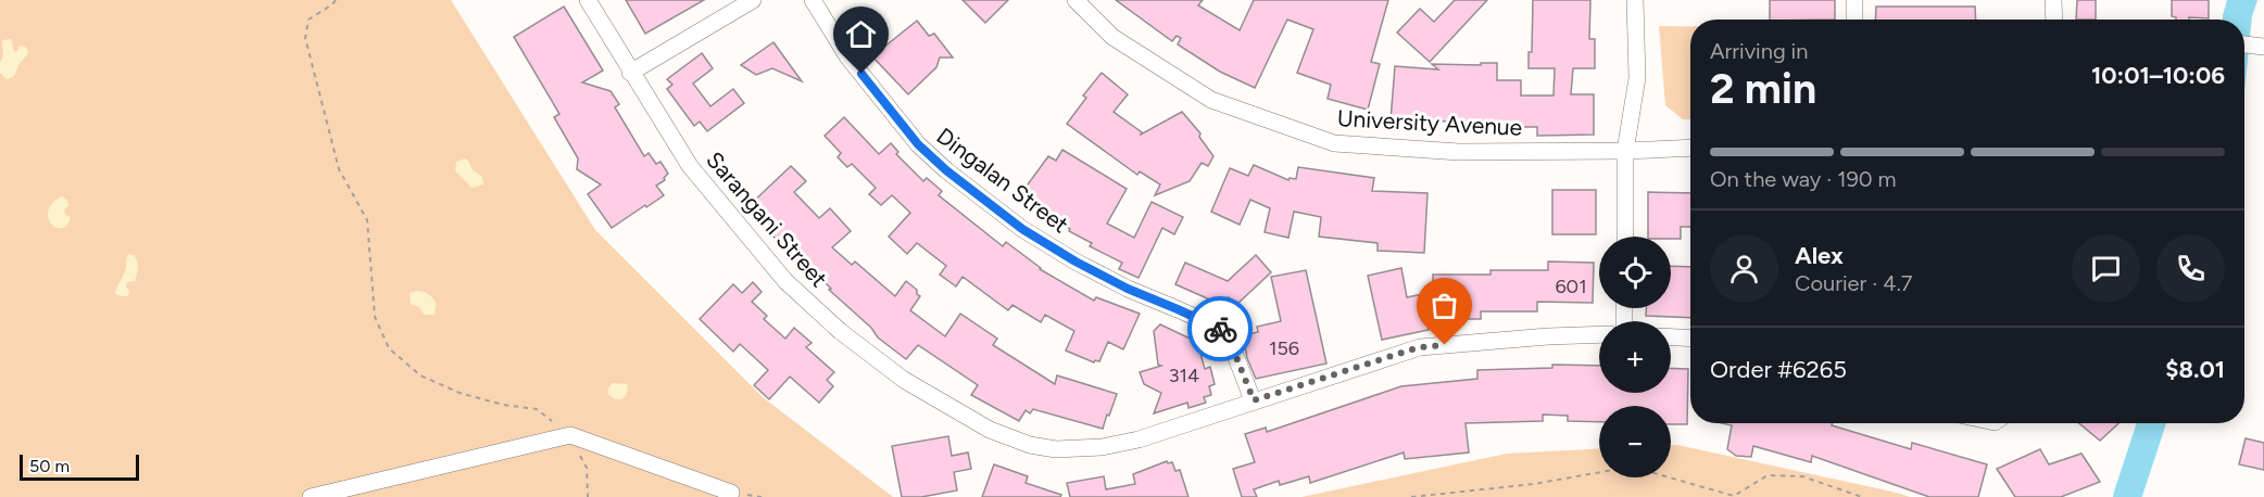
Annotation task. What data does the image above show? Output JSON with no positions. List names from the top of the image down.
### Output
{
  "streets": {
    "street": ["University Avenue", "Dingalan Street", "Sarangani Street"]
  },
  "crossings": [
    ["Dingalan Street", "Sarangani Street"]
  ],
  "house_numbers": ["601", "156", "314"],
  "scale_bar": "50 m",
  "page": {
    "heading": ["2 min", "Arriving in", "10:01–10:06"],
    "panel": [
      "Alex",
      "Courier · 4.7",
      "Order #6265",
      "$8.01"
    ],
    "bar": "On the way · 190 m",
    "map_buttons": ["+", "−"],
    "scale": "50 m"
  }
}
